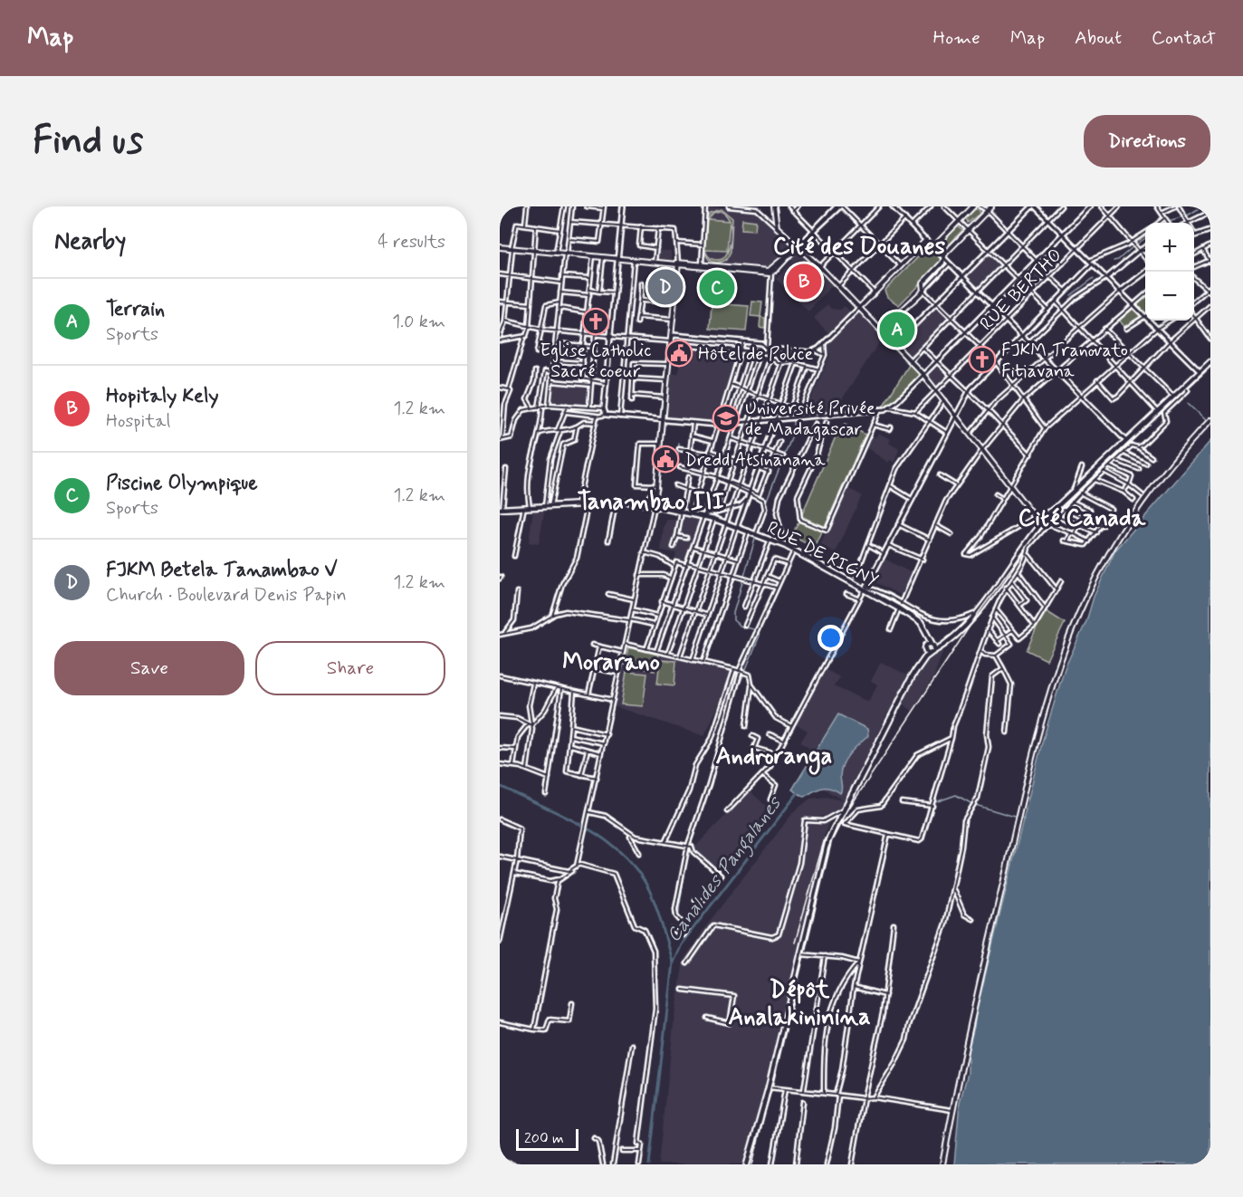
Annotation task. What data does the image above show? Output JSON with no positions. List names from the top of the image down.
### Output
{
  "streets": {
    "main road": ["RUE DE RIGNY"],
    "street": ["RUE BERTHO"]
  },
  "districts": [
    "Cité des Douanes",
    "Tanambao III",
    "Cité Canada",
    "Morarano",
    "Androranga",
    "Dépôt Analakininina"
  ],
  "water": ["Canal des Pangalanes"],
  "places": {
    "church": ["Eglise Catholic Sacré coeur", "FJKM Tranovato Fitiavana"],
    "public building": ["Hôtel de Police", "Dredd Atsinanana"],
    "school or university": ["Université Privée de Madagascar"]
  },
  "scale_bar": "200 m",
  "page": {
    "header": "Map",
    "nav": [
      "Home",
      "Map",
      "About",
      "Contact"
    ],
    "buttons": [
      "Directions",
      ["Save", "Share"]
    ],
    "title": "Find us",
    "heading": ["Nearby", "4 results"],
    "map_buttons": ["+", "−"],
    "pins": [
      "B",
      "D",
      "C",
      "A"
    ],
    "list": [
      {
        "mark": "A",
        "name": "Terrain",
        "note": "Sports",
        "value": "1.0 km"
      },
      {
        "mark": "B",
        "name": "Hopitaly Kely",
        "note": "Hospital",
        "value": "1.2 km"
      },
      {
        "mark": "C",
        "name": "Piscine Olympique",
        "note": "Sports",
        "value": "1.2 km"
      },
      {
        "mark": "D",
        "name": "FJKM Betela Tanambao V",
        "note": "Church · Boulevard Denis Papin",
        "value": "1.2 km"
      }
    ],
    "scale": "200 m"
  }
}
